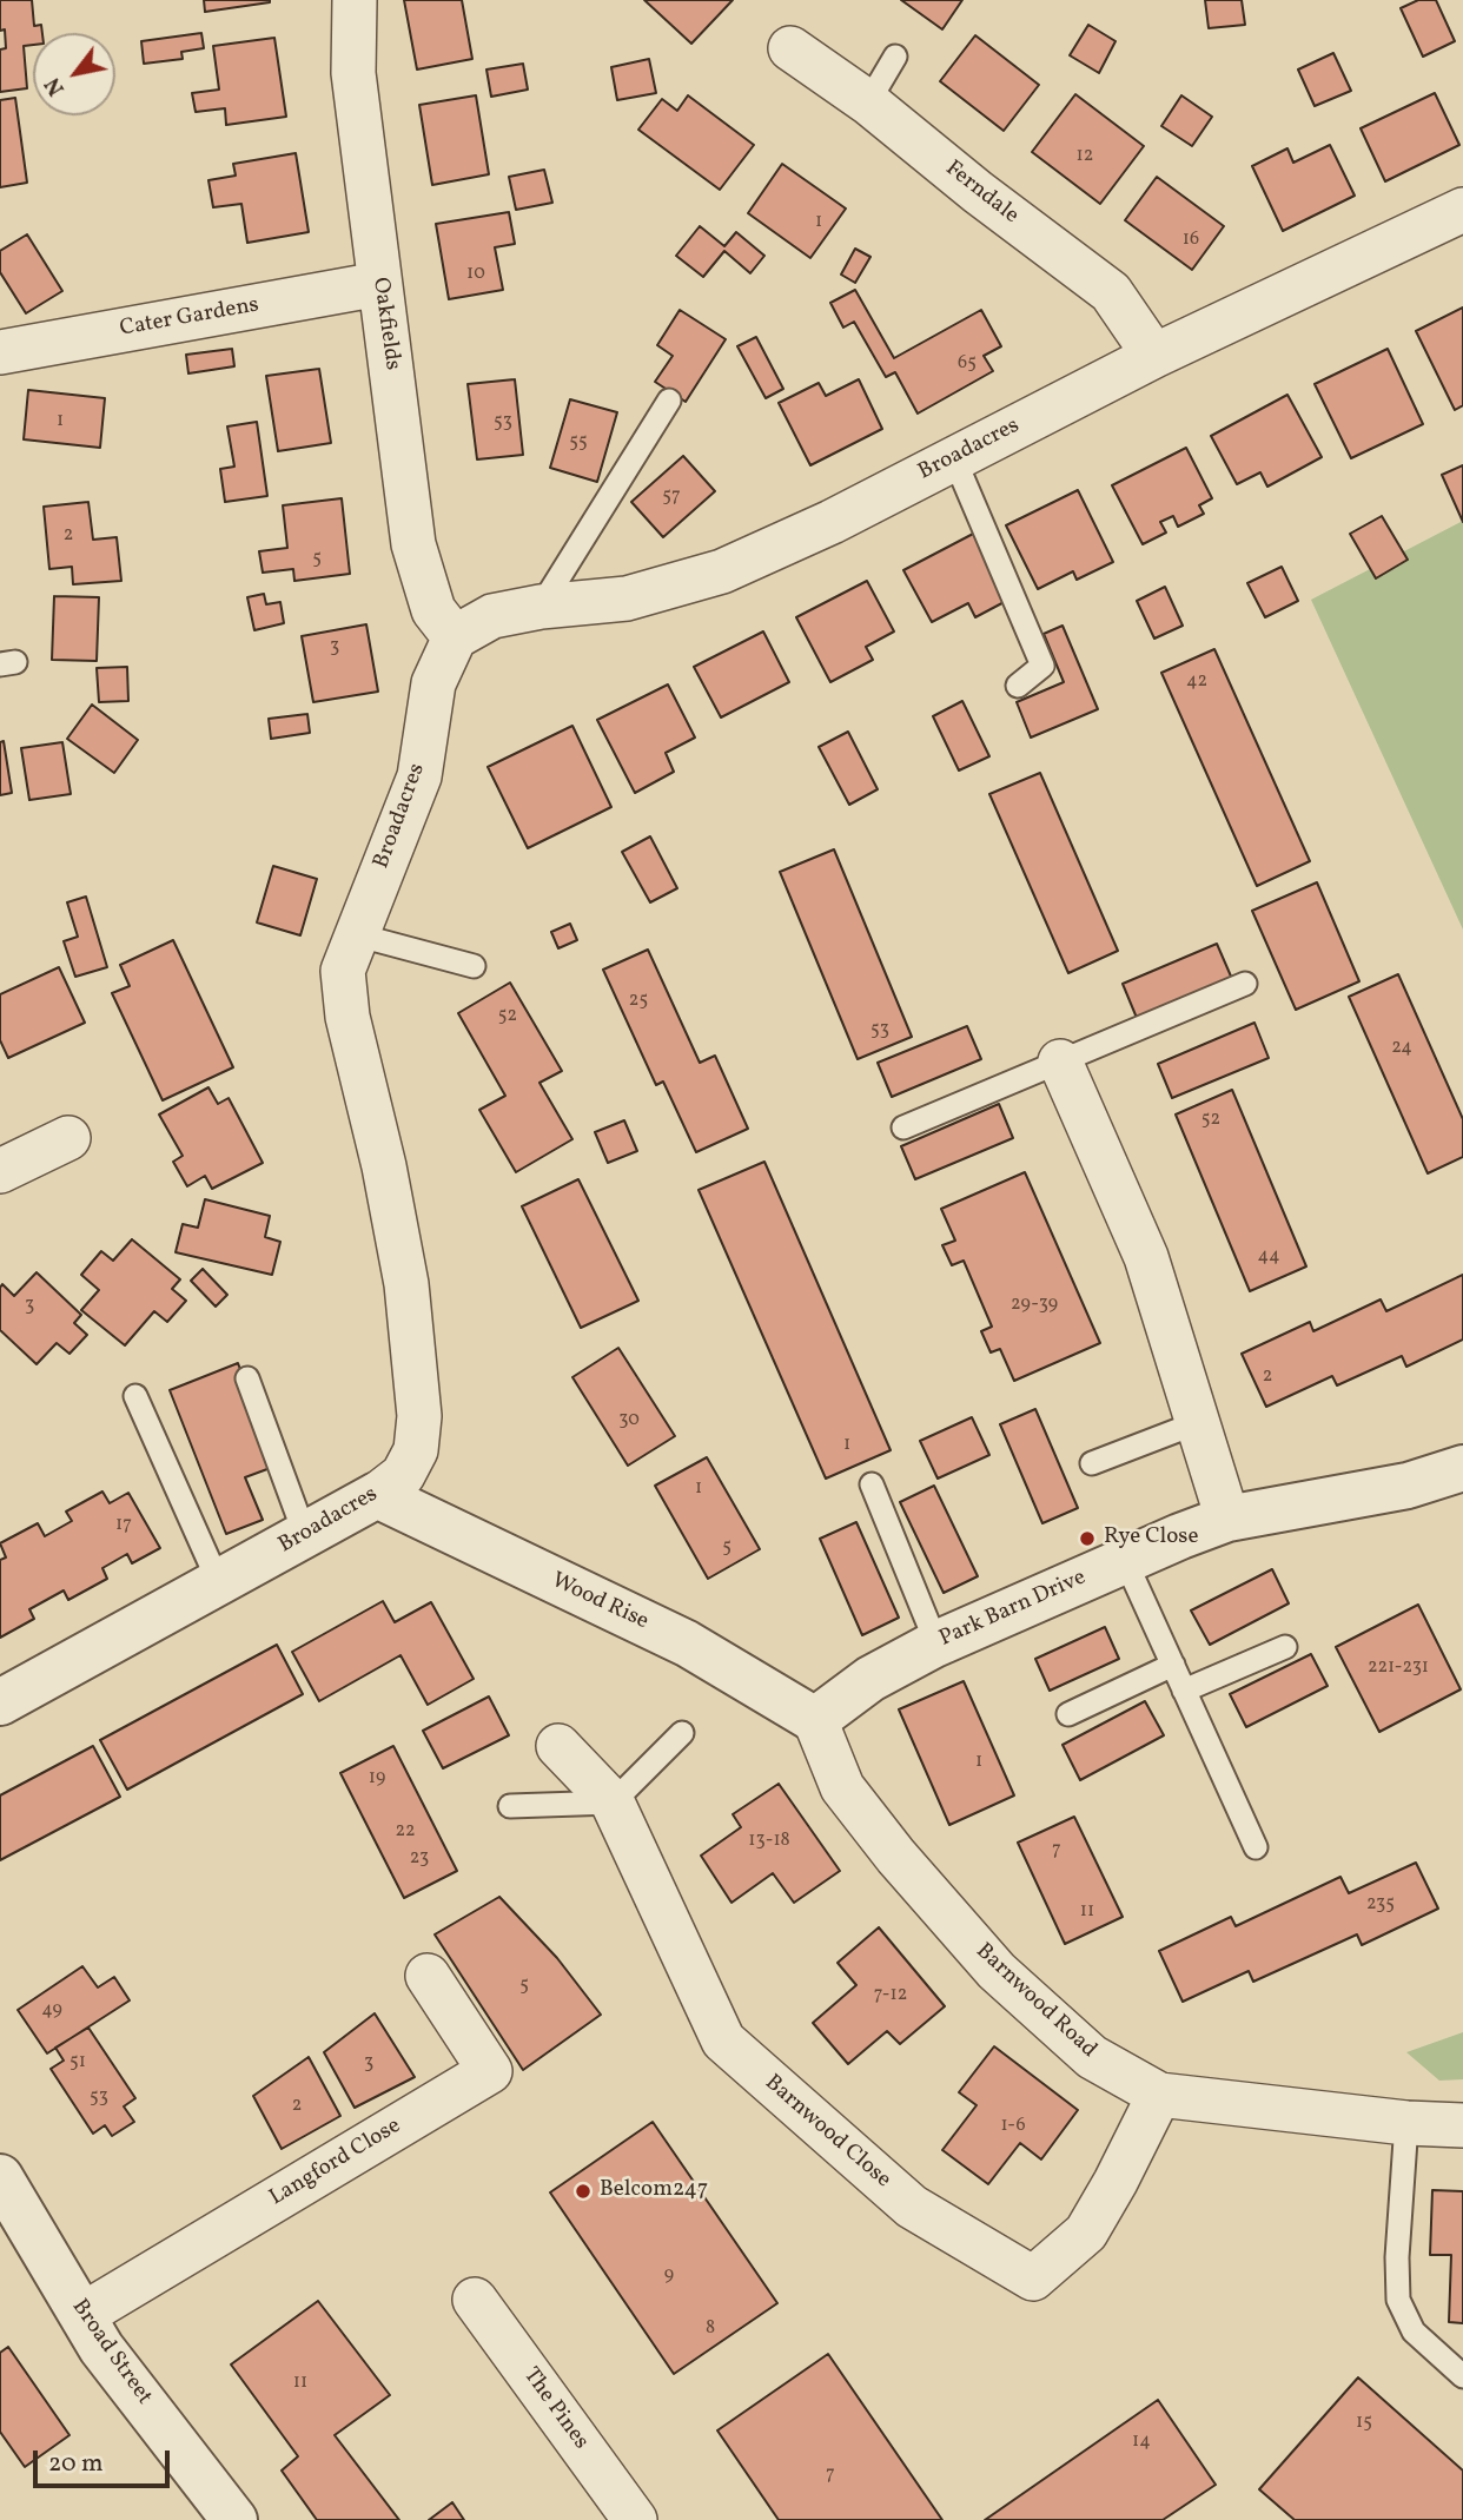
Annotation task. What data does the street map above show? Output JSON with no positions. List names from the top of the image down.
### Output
{
  "streets": {
    "street": [
      "Ferndale",
      "Cater Gardens",
      "Oakfields",
      "Broadacres",
      "Wood Rise",
      "Park Barn Drive",
      "Barnwood Road",
      "Barnwood Close",
      "Langford Close",
      "Broad Street",
      "The Pines"
    ]
  },
  "crossings": [
    ["Ferndale", "Broadacres"],
    ["Cater Gardens", "Oakfields"],
    ["Oakfields", "Broadacres"],
    ["Broadacres", "Wood Rise"],
    ["Wood Rise", "Park Barn Drive"],
    ["Wood Rise", "Barnwood Road"],
    ["Park Barn Drive", "Barnwood Road"],
    ["Barnwood Road", "Barnwood Close"],
    ["Langford Close", "Broad Street"]
  ],
  "places": ["Rye Close", "Belcom247"],
  "house_numbers": [
    "12",
    "1",
    "16",
    "10",
    "65",
    "1",
    "53",
    "55",
    "57",
    "2",
    "5",
    "3",
    "42",
    "25",
    "52",
    "53",
    "24",
    "52",
    "44",
    "29-39",
    "3",
    "2",
    "30",
    "1",
    "1",
    "17",
    "5",
    "221-231",
    "1",
    "19",
    "22",
    "13-18",
    "7",
    "23",
    "235",
    "11",
    "5",
    "7-12",
    "49",
    "51",
    "3",
    "53",
    "2",
    "1-6",
    "9",
    "8",
    "11",
    "15",
    "14",
    "7"
  ],
  "scale_bar": "20 m",
  "north": "bottom left"
}
